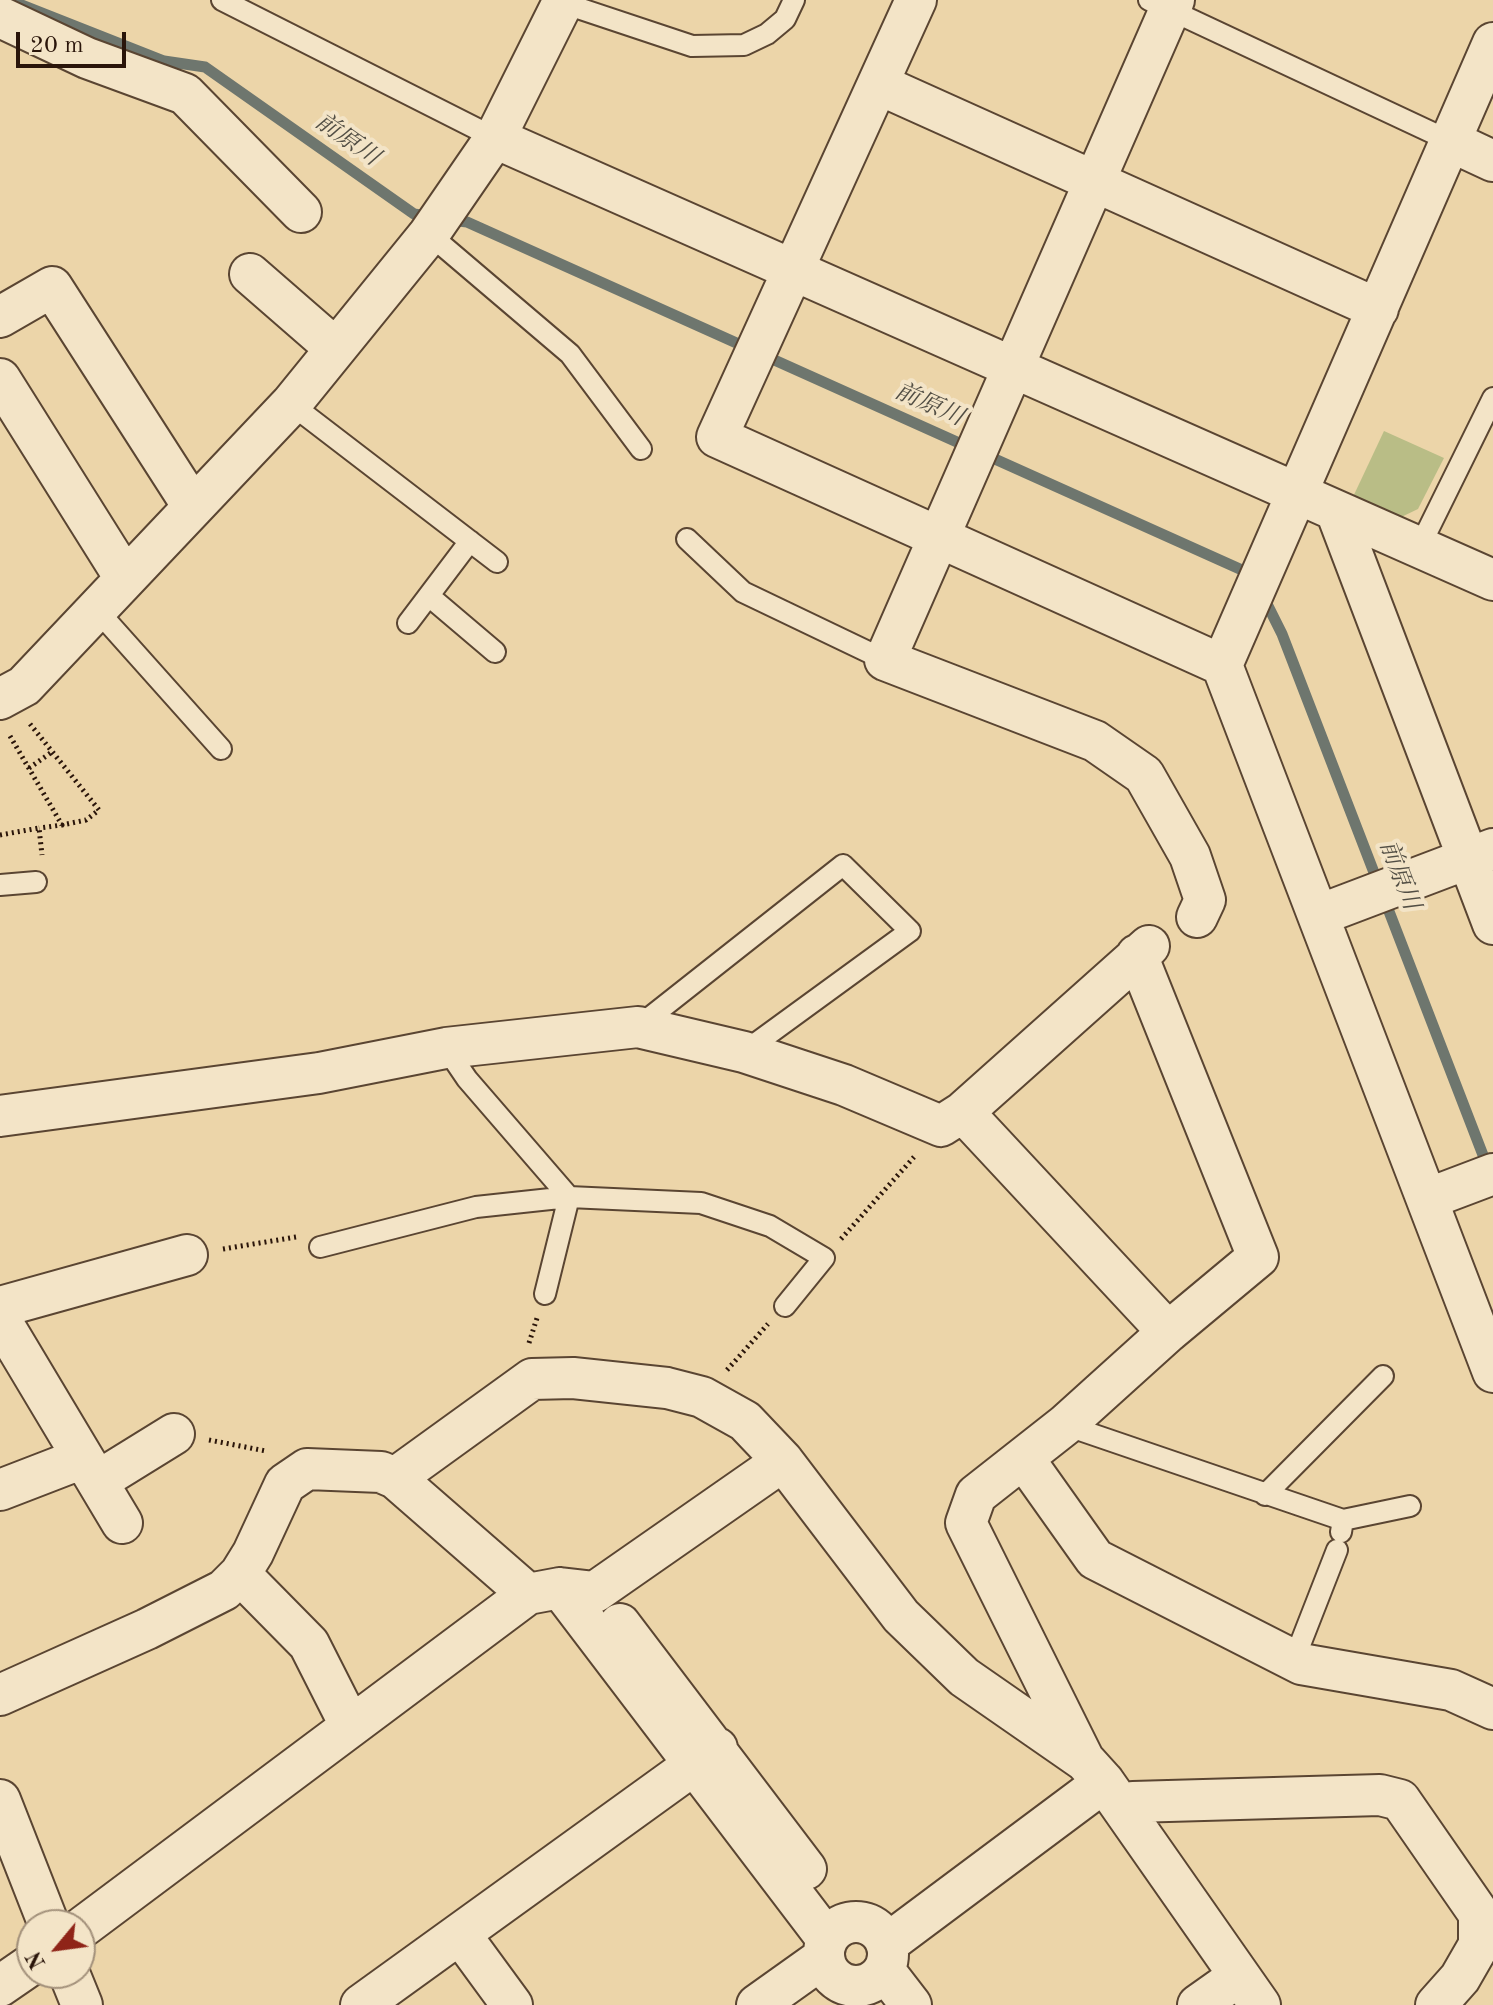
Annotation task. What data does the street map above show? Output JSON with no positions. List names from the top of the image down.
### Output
{
  "water": ["前原川"],
  "scale_bar": "20 m",
  "north": "bottom left"
}
